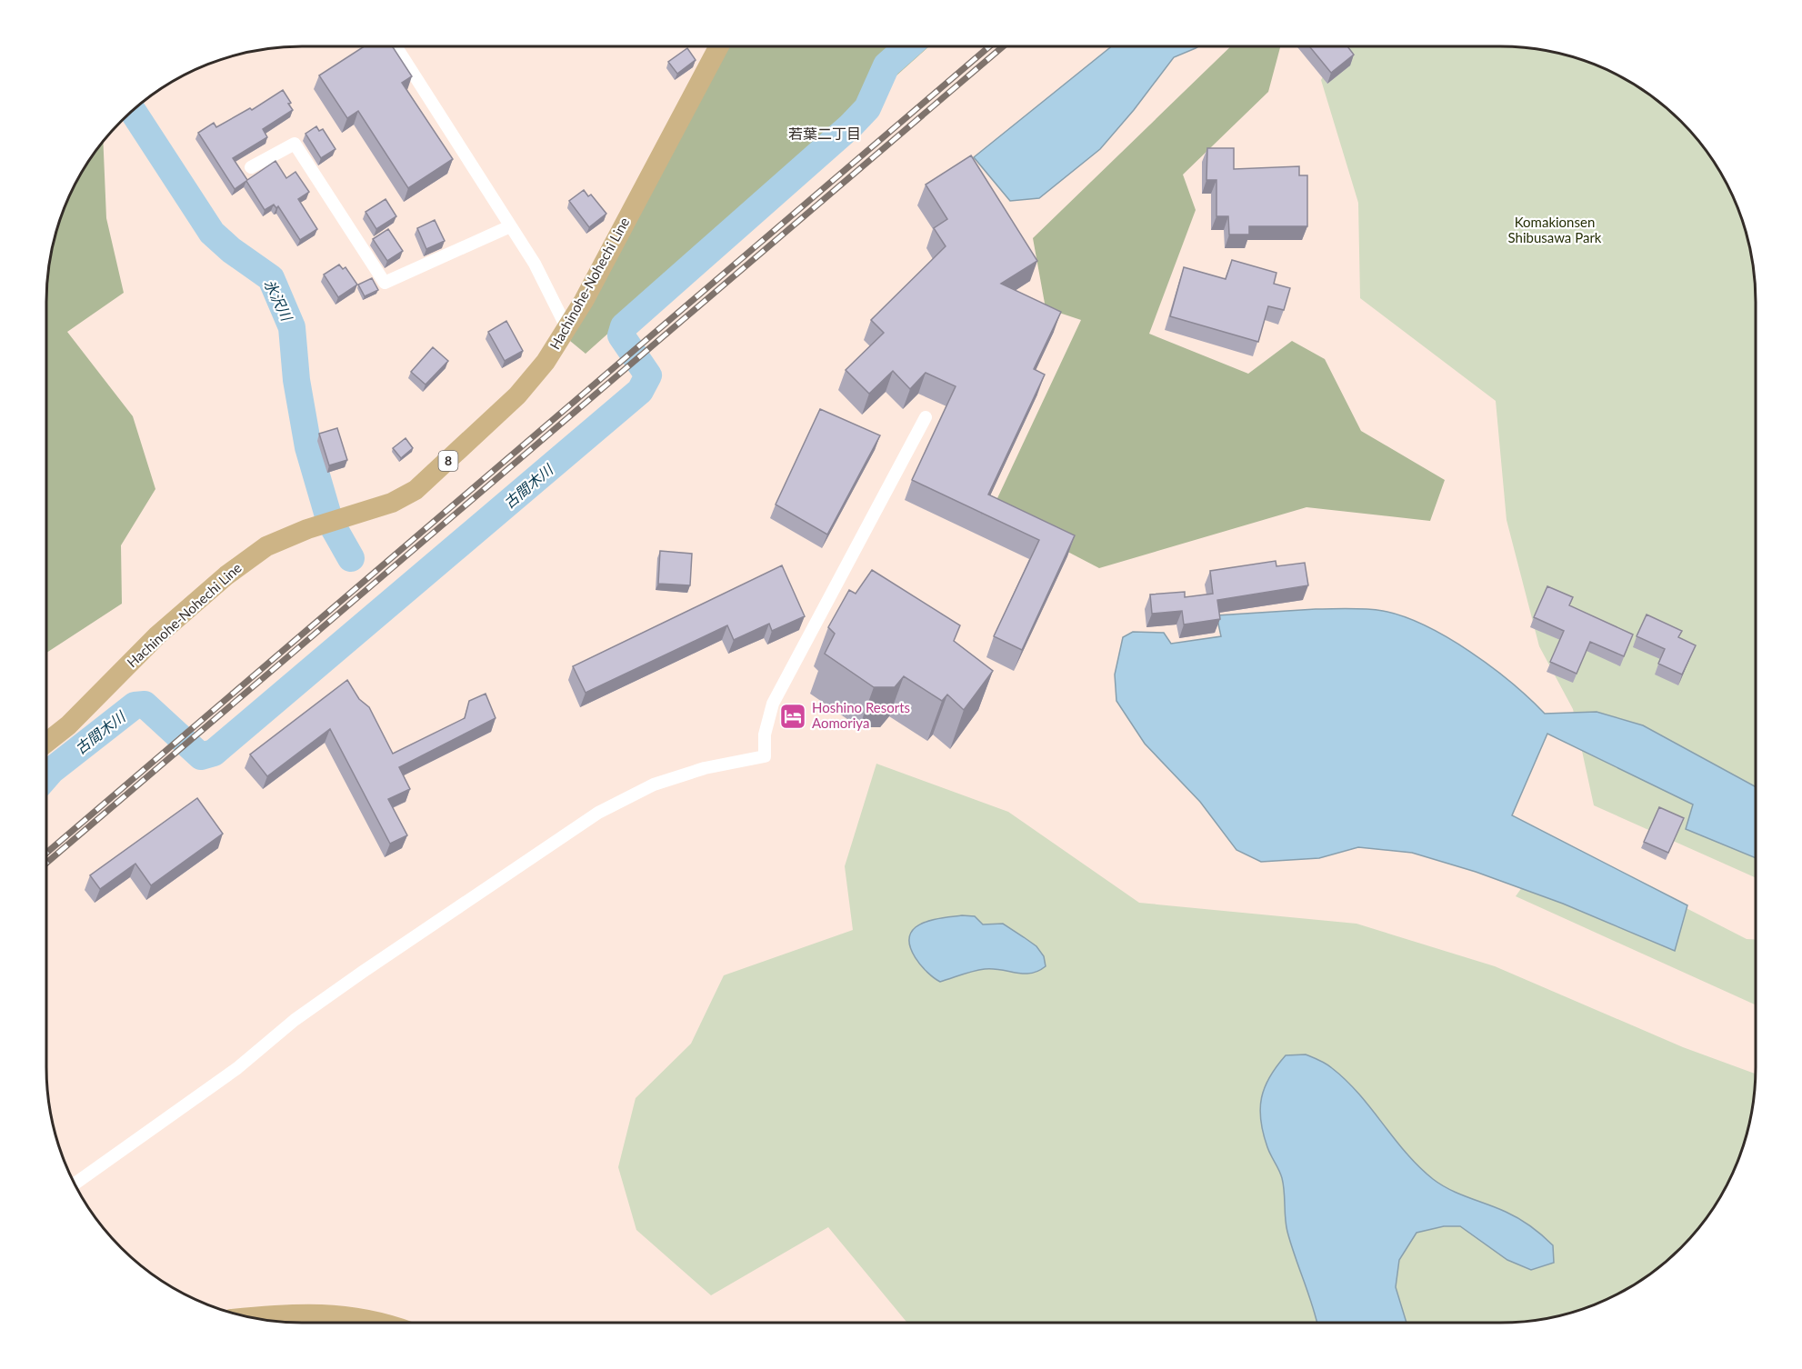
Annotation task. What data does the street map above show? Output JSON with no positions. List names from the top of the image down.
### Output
{
  "streets": {
    "main road": ["Hachinohe-Nohechi Line", "8"]
  },
  "districts": ["若葉二丁目"],
  "water": ["氷沢川", "古間木川"],
  "parks": ["Komakionsen Shibusawa Park"],
  "places": {
    "hotel": ["Hoshino Resorts Aomoriya"]
  }
}
